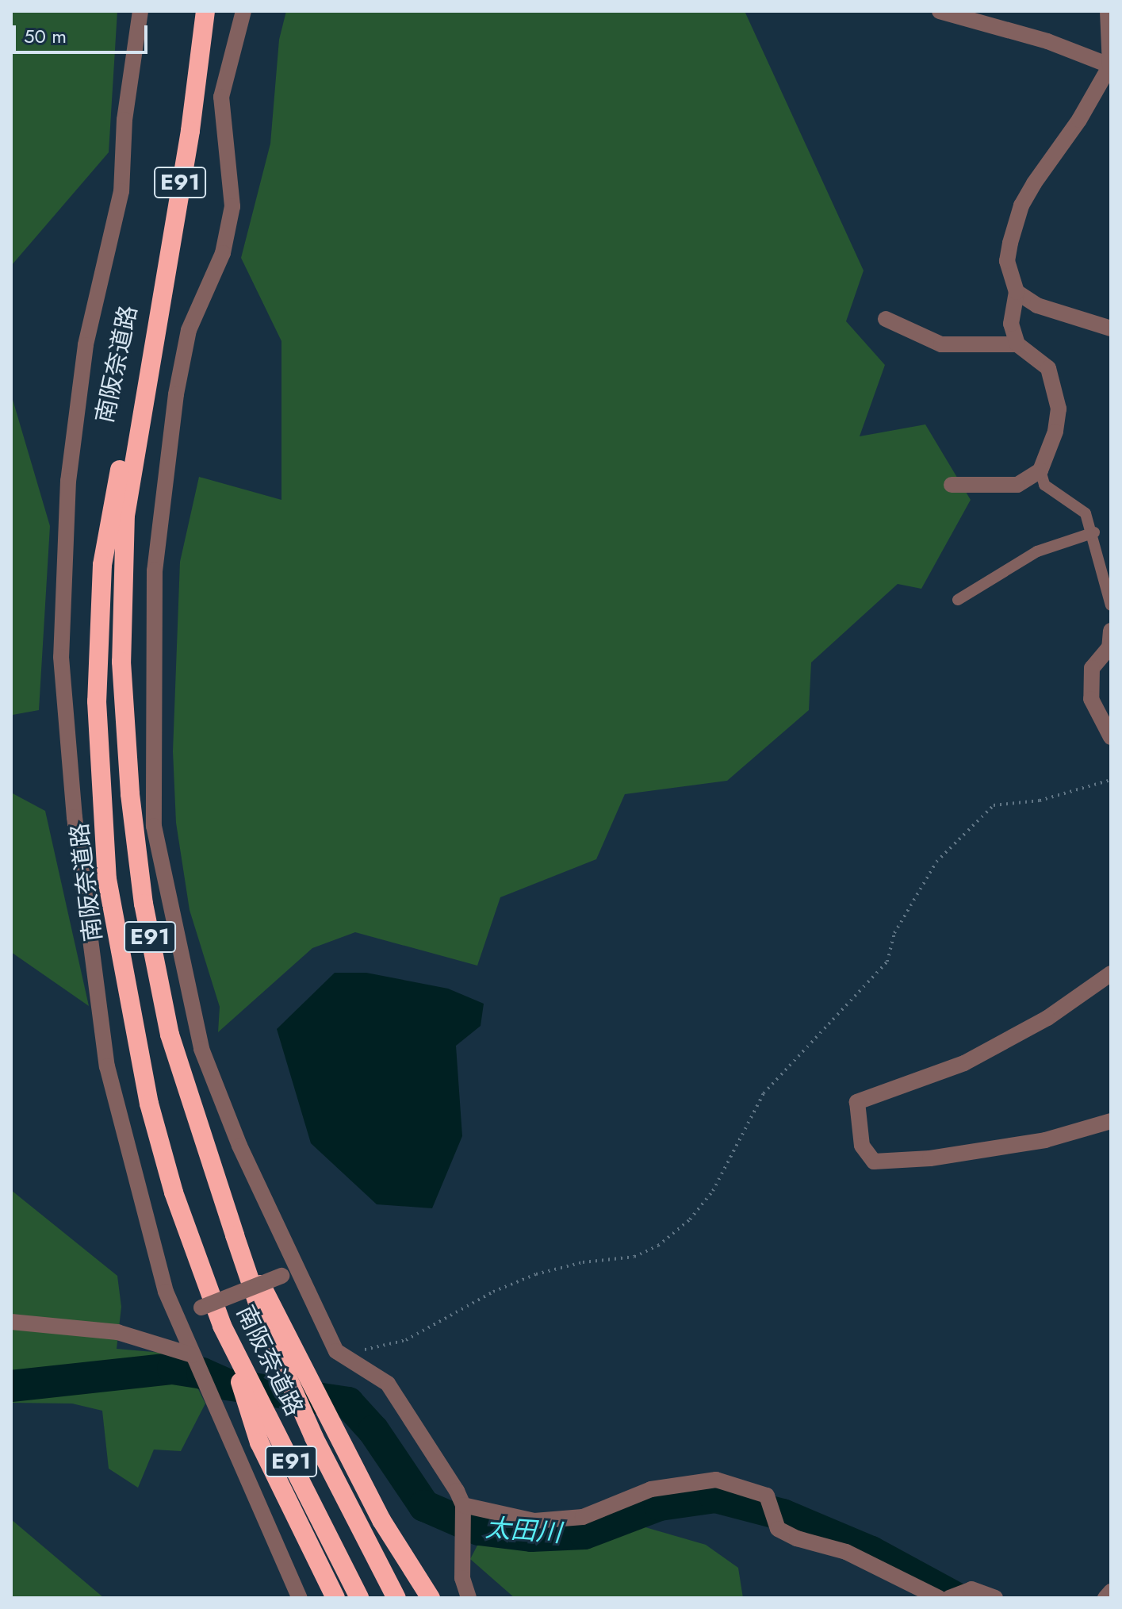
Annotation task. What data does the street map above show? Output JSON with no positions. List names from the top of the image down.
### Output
{
  "streets": {
    "highway": ["E91", "南阪奈道路"]
  },
  "water": ["太田川"],
  "scale_bar": "50 m"
}
